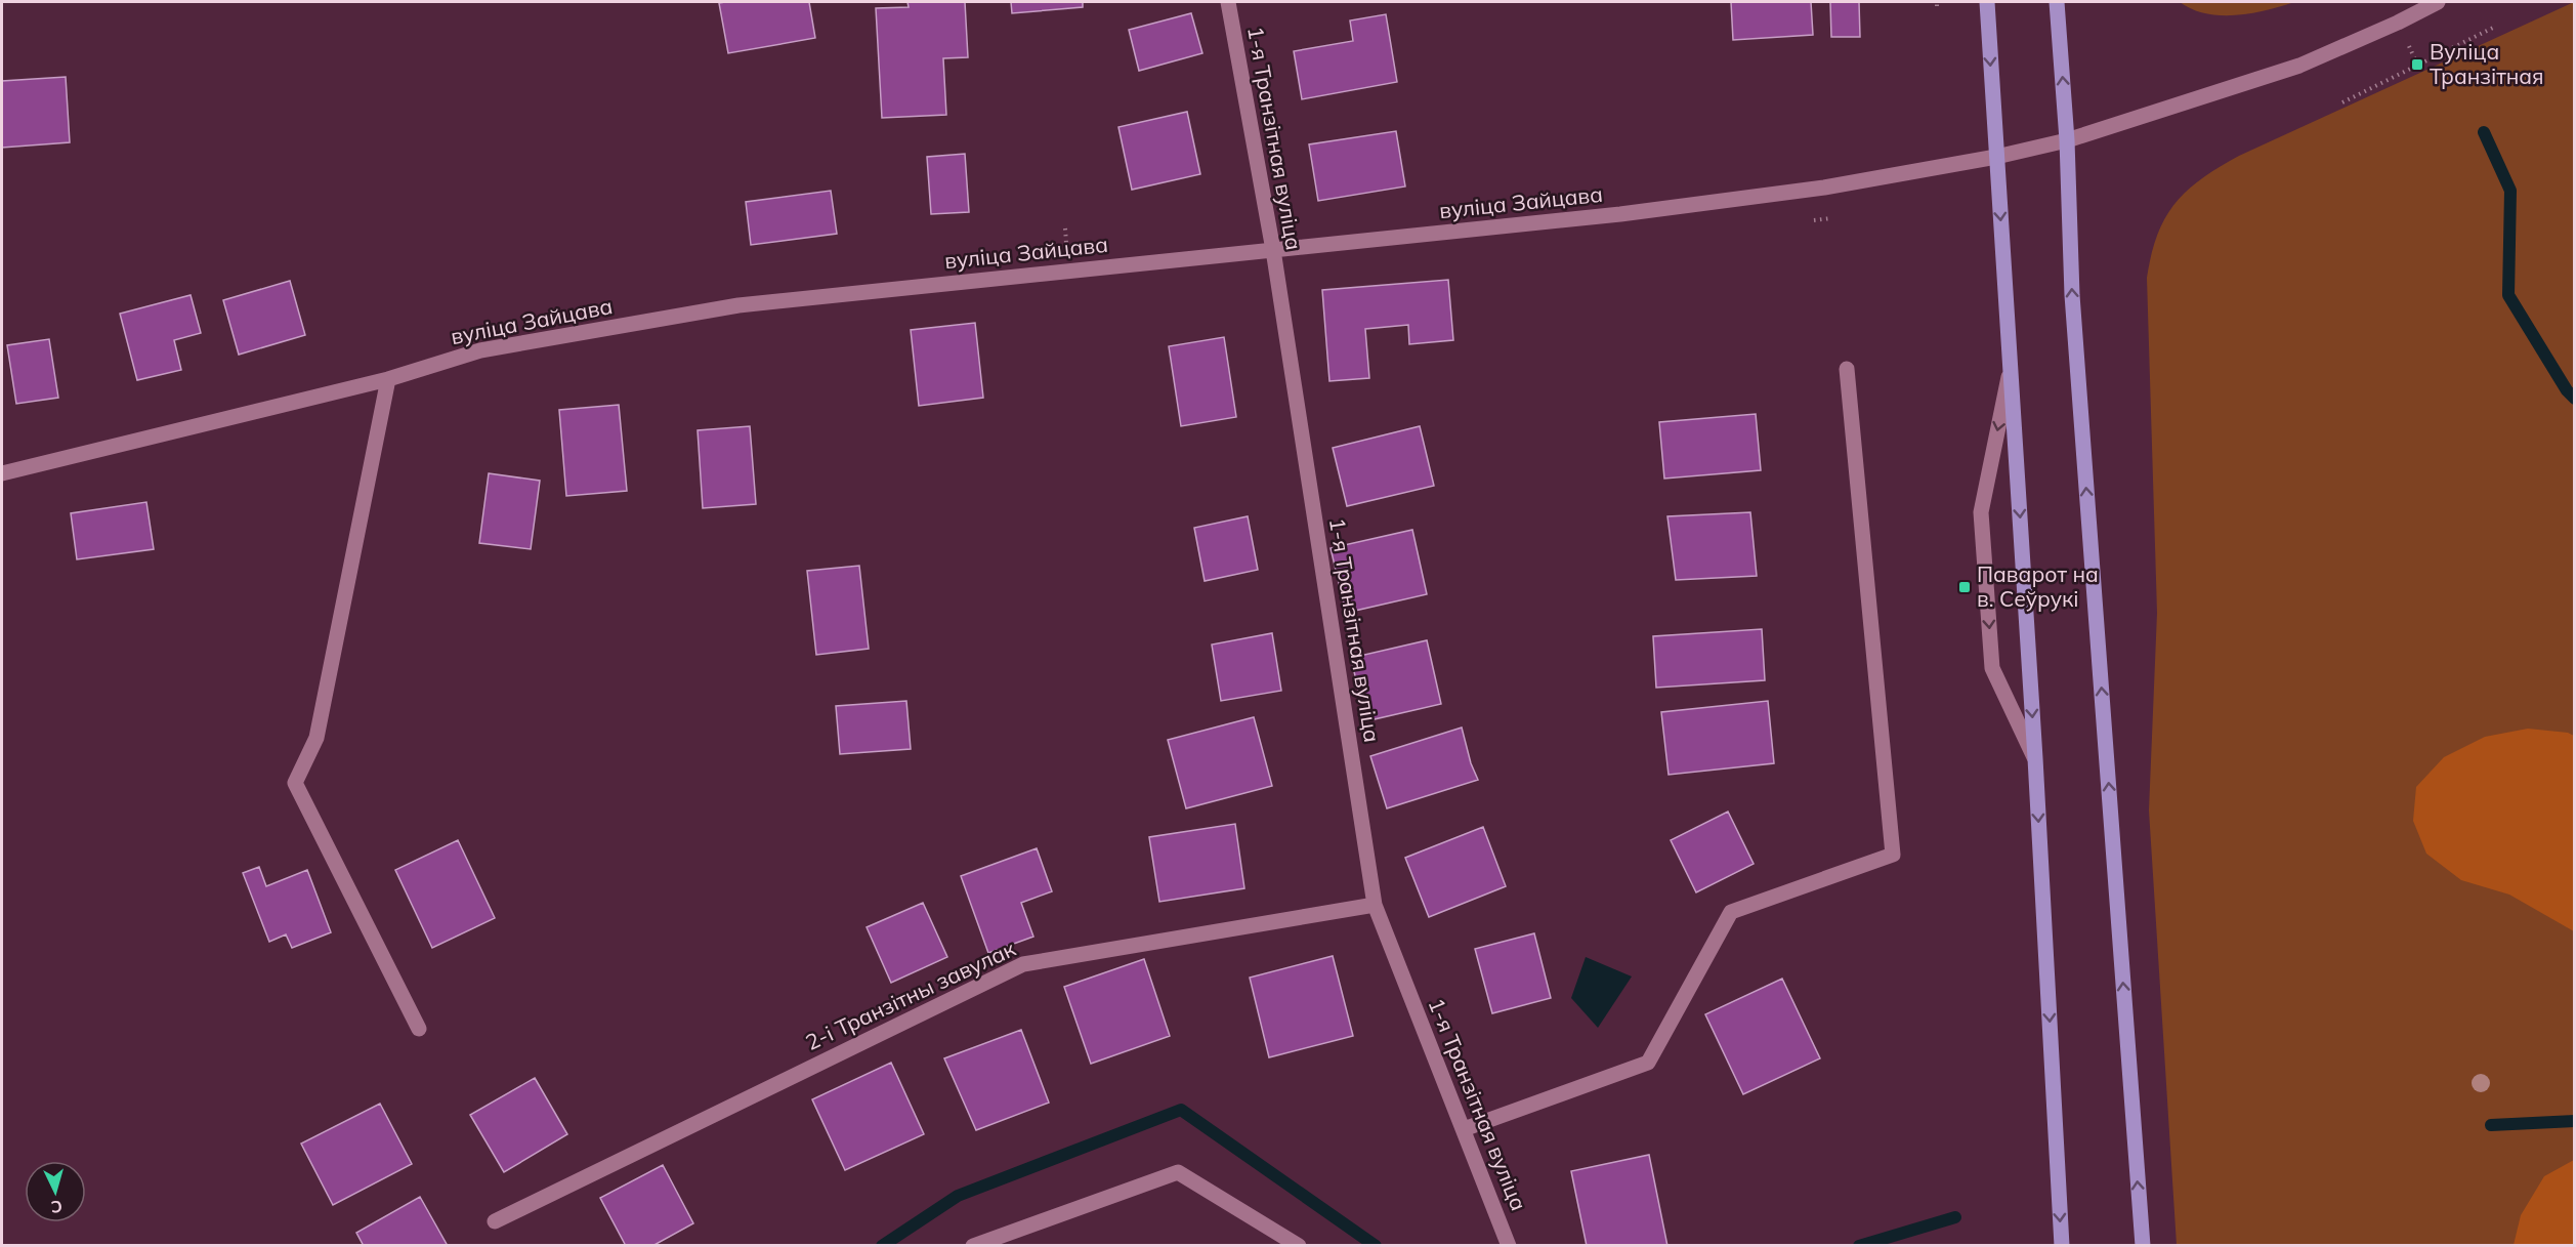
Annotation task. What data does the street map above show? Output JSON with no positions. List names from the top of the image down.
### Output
{
  "streets": {
    "street": ["1-я Транзітная вуліца", "вуліца Зайцава", "2-і Транзітны завулак"]
  },
  "crossings": [
    ["1-я Транзітная вуліца", "вуліца Зайцава"],
    ["1-я Транзітная вуліца", "2-і Транзітны завулак"]
  ],
  "places": {
    "transit": ["Вуліца Транзітная", "Паварот на в. Сеўрукі"]
  },
  "north": "bottom"
}
